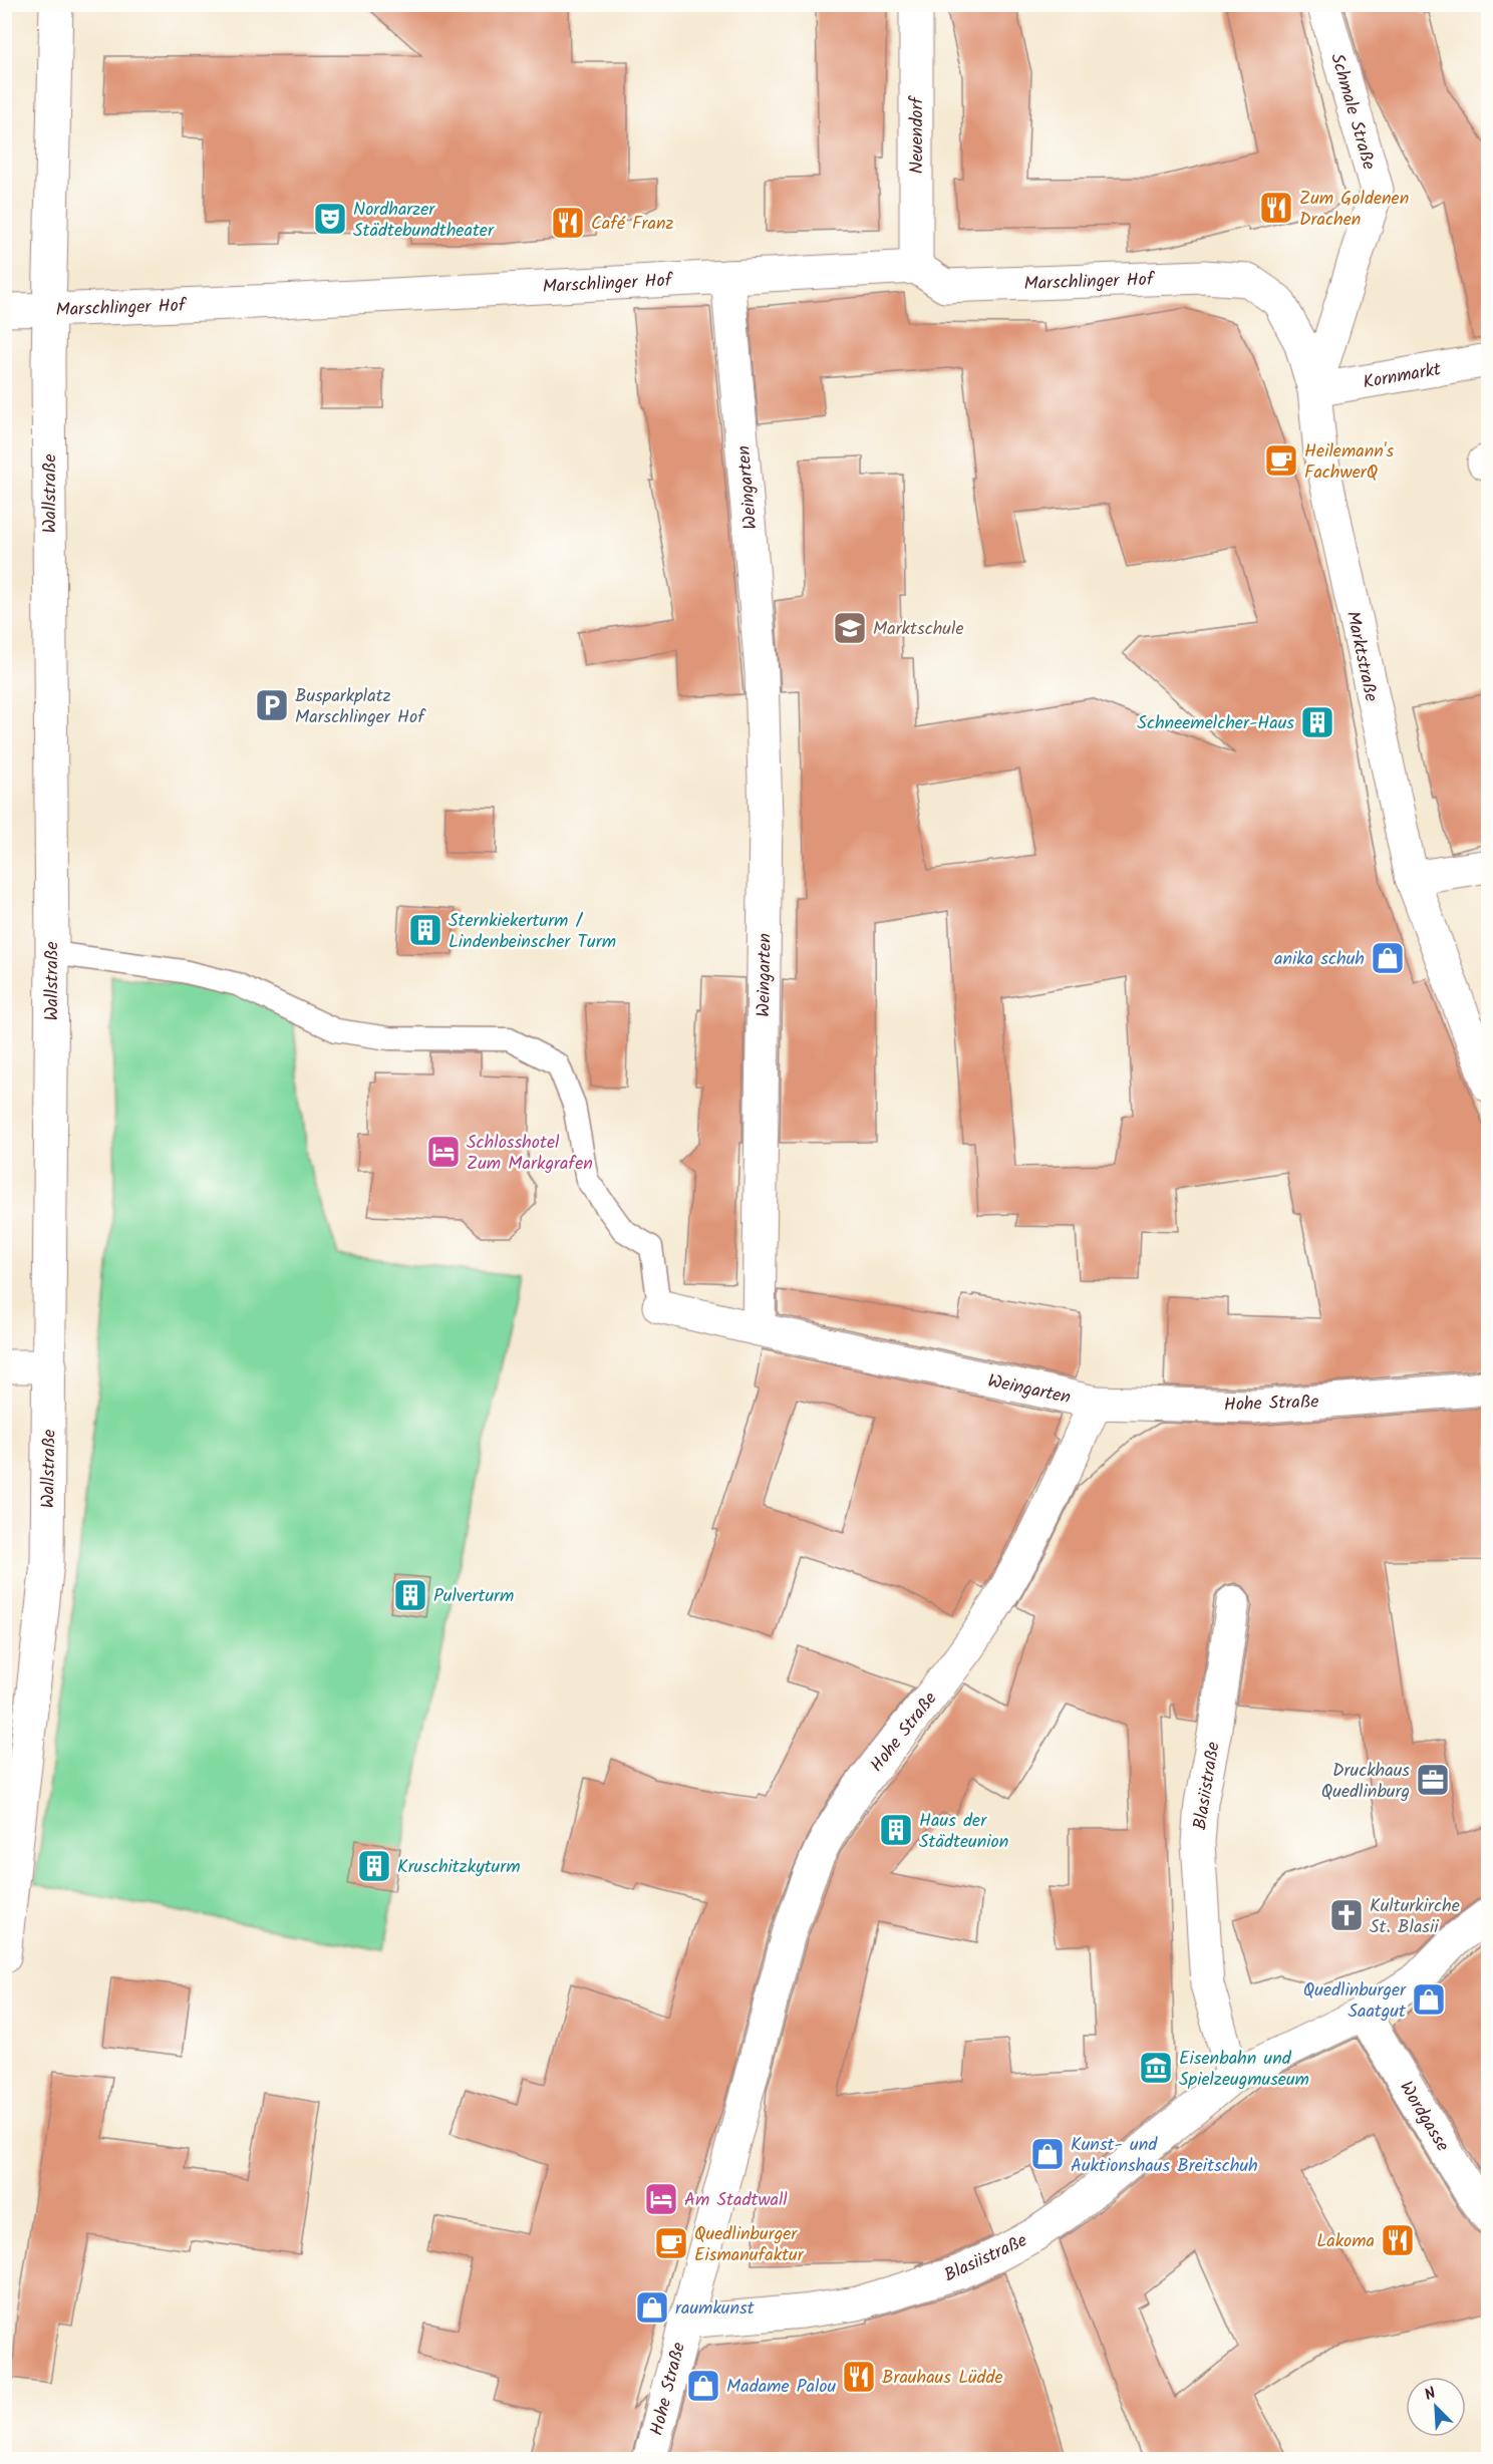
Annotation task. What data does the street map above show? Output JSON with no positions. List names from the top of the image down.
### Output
{
  "streets": {
    "street": [
      "Schmale Straße",
      "Neuendorf",
      "Marschlinger Hof",
      "Kornmarkt",
      "Weingarten",
      "Wallstraße",
      "Marktstraße",
      "Hohe Straße",
      "Blasiistraße",
      "Wordgasse"
    ]
  },
  "crossings": [
    ["Schmale Straße", "Kornmarkt"],
    ["Schmale Straße", "Marktstraße"],
    ["Neuendorf", "Marschlinger Hof"],
    ["Marschlinger Hof", "Weingarten"],
    ["Marschlinger Hof", "Wallstraße"],
    ["Marschlinger Hof", "Marktstraße"],
    ["Kornmarkt", "Marktstraße"],
    ["Weingarten", "Hohe Straße"],
    ["Hohe Straße", "Blasiistraße"],
    ["Blasiistraße", "Wordgasse"]
  ],
  "places": {
    "restaurant": [
      "Zum Goldenen Drachen",
      "Café Franz",
      "Lakoma",
      "Brauhaus Lüdde"
    ],
    "theatre": ["Nordharzer Städtebundtheater"],
    "cafe": ["Heilemann's FachwerQ", "Quedlinburger Eismanufaktur"],
    "school or university": ["Marktschule"],
    "parking": ["Busparkplatz Marschlinger Hof"],
    "building": [
      "Schneemelcher-Haus",
      "Sternkiekerturm / Lindenbeinscher Turm",
      "Pulverturm",
      "Haus der Städteunion",
      "Kruschitzkyturm"
    ],
    "shop": [
      "anika schuh",
      "Quedlinburger Saatgut",
      "Kunst- und Auktionshaus Breitschuh",
      "raumkunst",
      "Madame Palou"
    ],
    "hotel": ["Schlosshotel Zum Markgrafen", "Am Stadtwall"],
    "office": ["Druckhaus Quedlinburg"],
    "church": ["Kulturkirche St. Blasii"],
    "museum": ["Eisenbahn und Spielzeugmuseum"]
  },
  "north": "top left"
}
